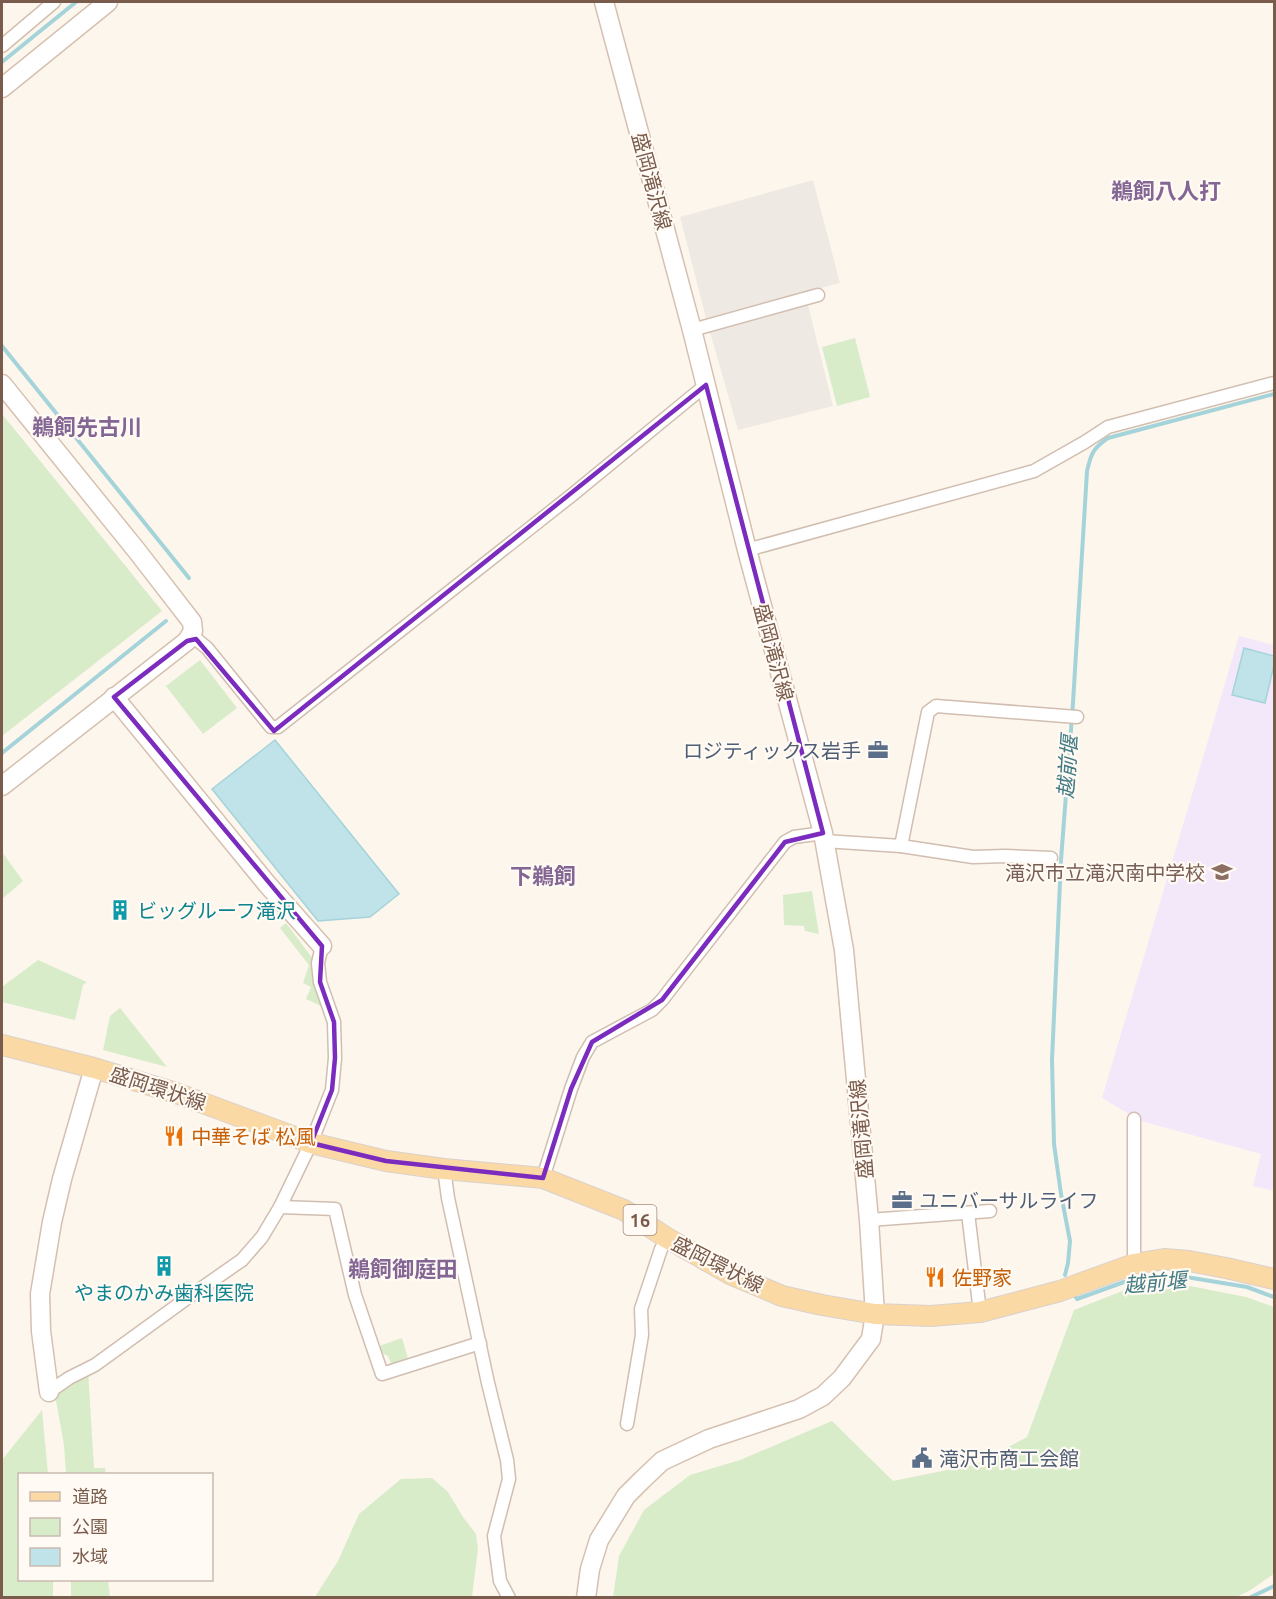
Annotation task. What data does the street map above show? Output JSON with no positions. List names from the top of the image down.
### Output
{
  "streets": {
    "main road": ["盛岡環状線", "16"],
    "street": ["盛岡滝沢線"]
  },
  "crossings": [
    ["盛岡滝沢線", "盛岡環状線"]
  ],
  "districts": [
    "鵜飼八人打",
    "鵜飼先古川",
    "下鵜飼",
    "鵜飼御庭田"
  ],
  "water": ["越前堰"],
  "places": {
    "office": ["ロジティックス岩手", "ユニバーサルライフ"],
    "school or university": ["滝沢市立滝沢南中学校"],
    "building": ["ビッグルーフ滝沢", "やまのかみ歯科医院"],
    "restaurant": ["中華そば 松風", "佐野家"],
    "public building": ["滝沢市商工会館"]
  },
  "legend": ["道路", "公園", "水域"]
}
